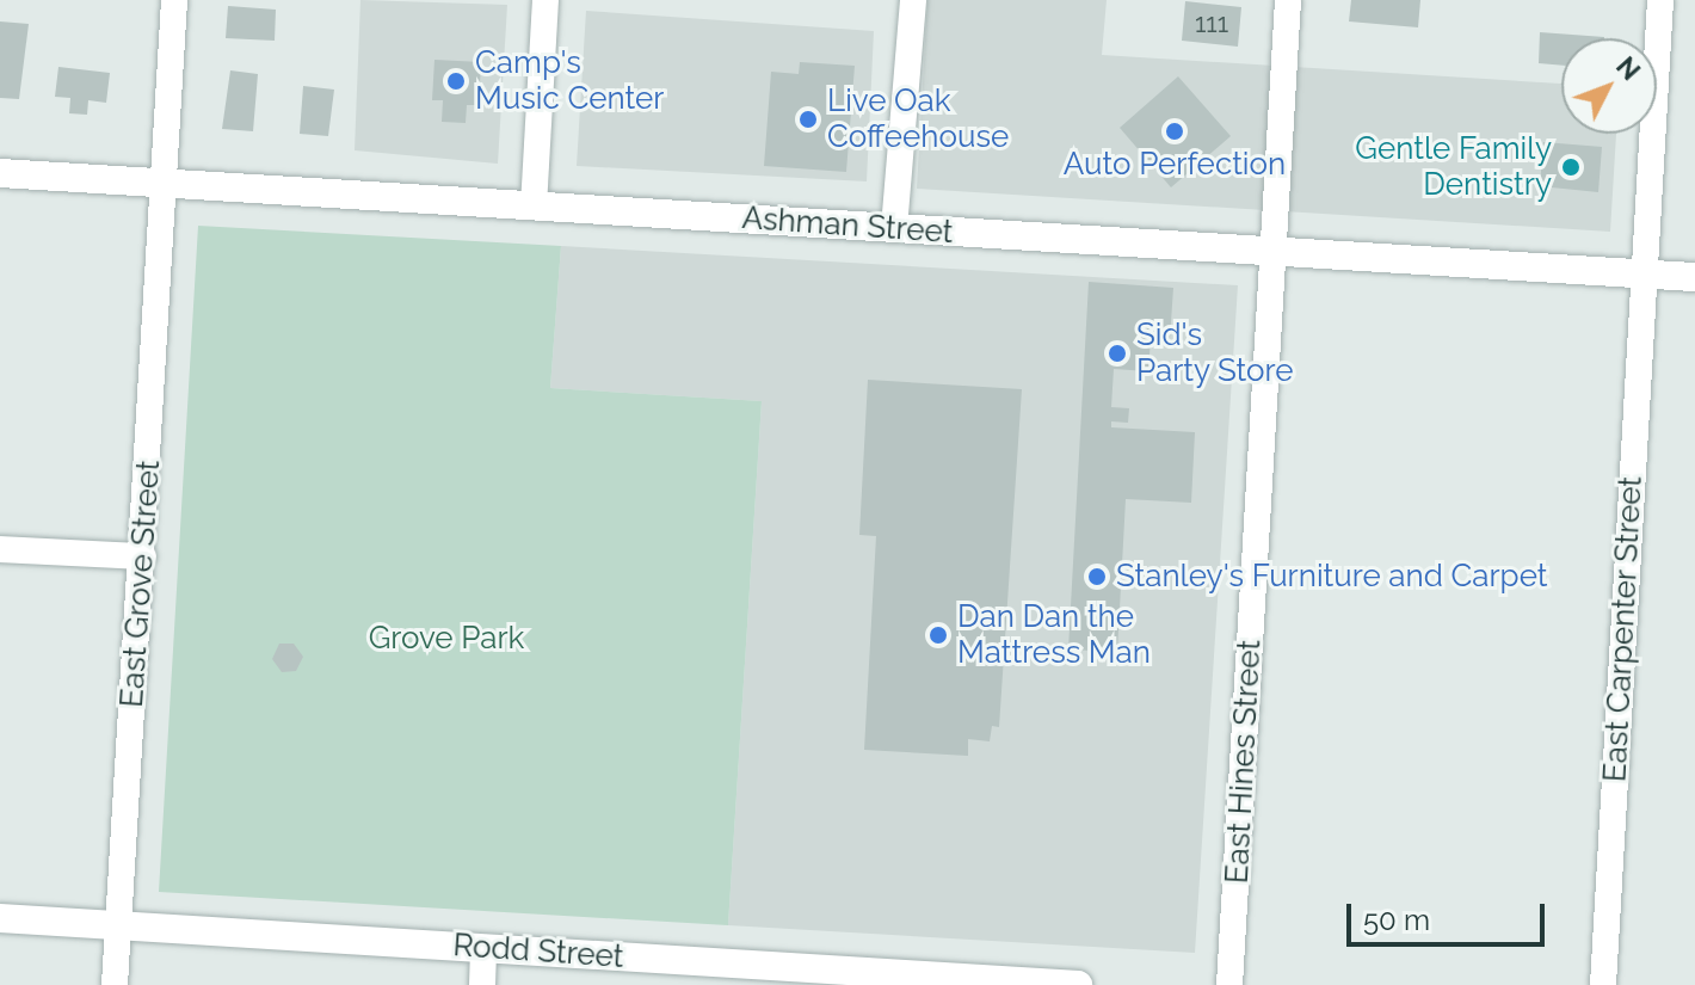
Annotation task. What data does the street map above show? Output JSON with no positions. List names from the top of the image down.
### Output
{
  "streets": {
    "street": [
      "Ashman Street",
      "East Grove Street",
      "East Carpenter Street",
      "East Hines Street",
      "Rodd Street"
    ]
  },
  "crossings": [
    ["Ashman Street", "East Grove Street"],
    ["Ashman Street", "East Carpenter Street"],
    ["Ashman Street", "East Hines Street"],
    ["East Grove Street", "Rodd Street"]
  ],
  "parks": ["Grove Park"],
  "places": [
    "Camp's Music Center",
    "Live Oak Coffeehouse",
    "Auto Perfection",
    "Gentle Family Dentistry",
    "Sid's Party Store",
    "Stanley's Furniture and Carpet",
    "Dan Dan the Mattress Man"
  ],
  "house_numbers": ["111"],
  "scale_bar": "50 m",
  "north": "top right"
}
